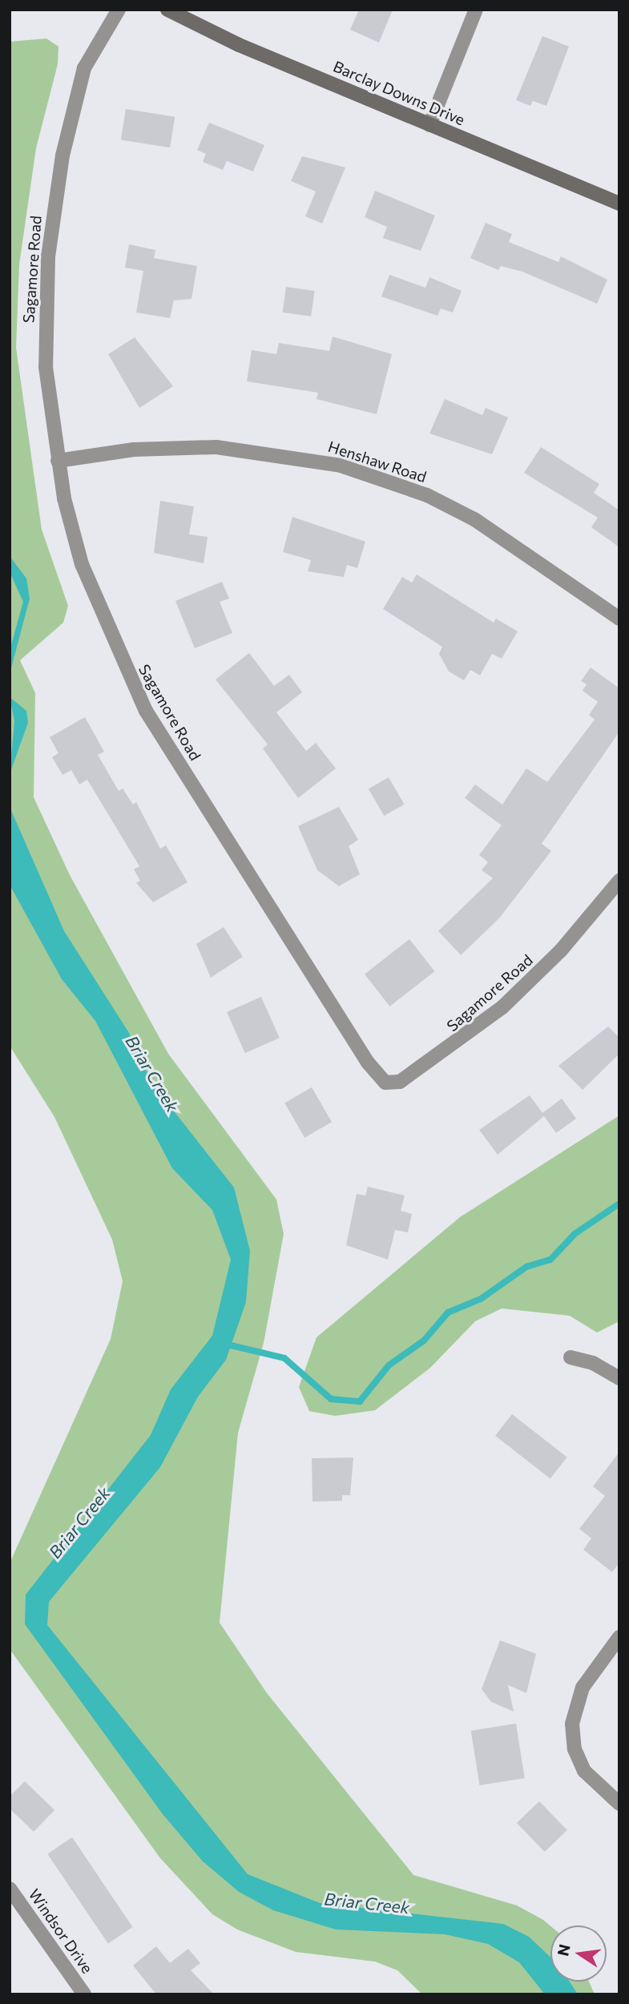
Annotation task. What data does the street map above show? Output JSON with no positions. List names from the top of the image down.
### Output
{
  "streets": {
    "street": [
      "Barclay Downs Drive",
      "Sagamore Road",
      "Henshaw Road",
      "Windsor Drive"
    ]
  },
  "crossings": [
    ["Sagamore Road", "Henshaw Road"]
  ],
  "water": ["Briar Creek"],
  "north": "left"
}
